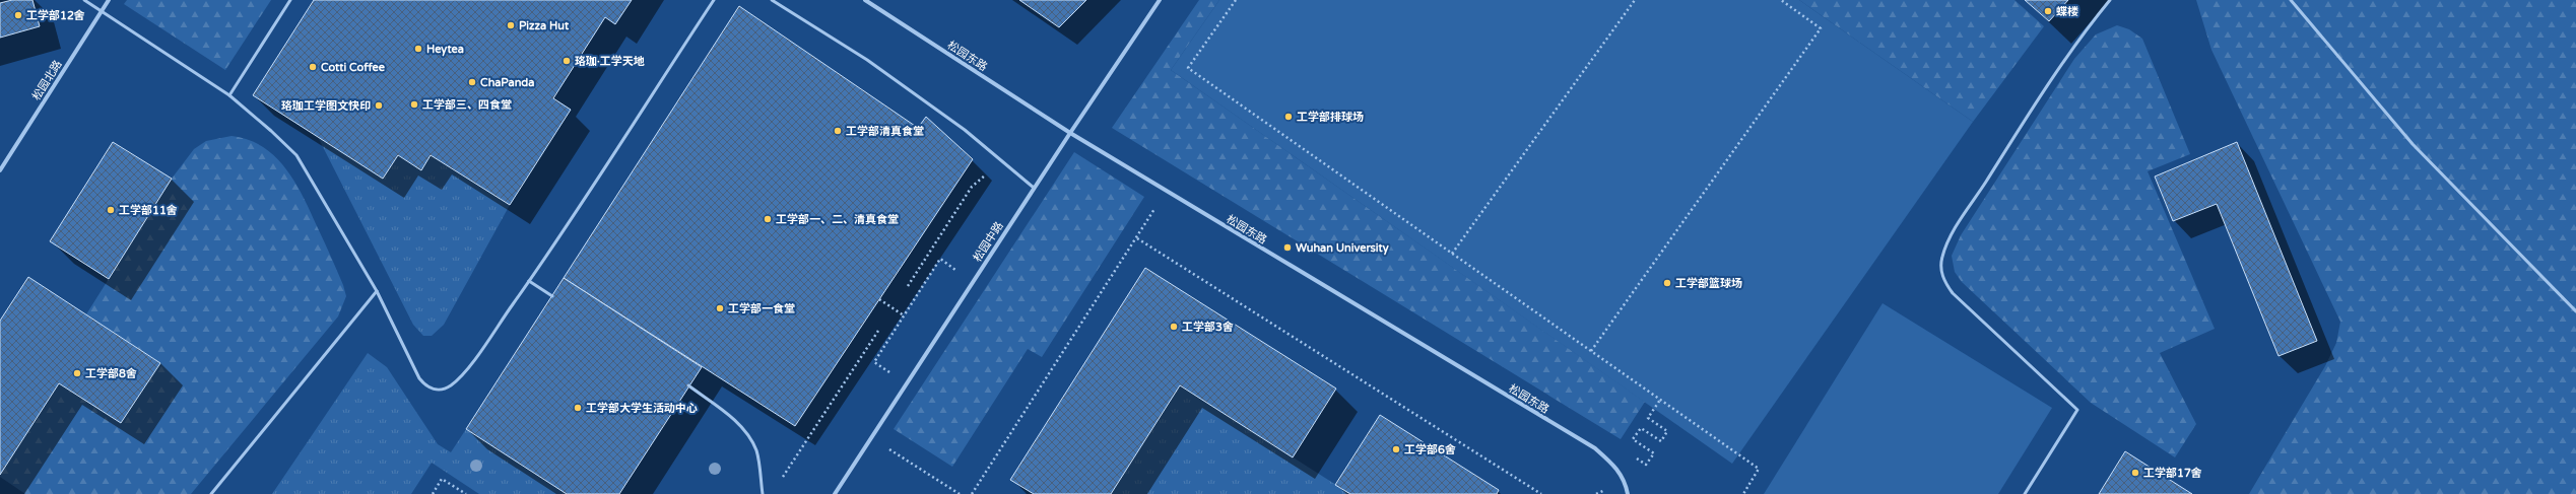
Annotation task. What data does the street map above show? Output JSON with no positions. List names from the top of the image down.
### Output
{
  "streets": {
    "street": ["松园东路", "松园北路", "松园中路"]
  },
  "crossings": [
    ["松园东路", "松园中路"]
  ],
  "places": [
    "蝶楼",
    "工学部12舍",
    "Pizza Hut",
    "Heytea",
    "珞珈·工学天地",
    "Cotti Coffee",
    "ChaPanda",
    "工学部三、四食堂",
    "珞珈工学图文快印",
    "工学部排球场",
    "工学部清真食堂",
    "工学部11舍",
    "工学部一、二、清真食堂",
    "Wuhan University",
    "工学部篮球场",
    "工学部一食堂",
    "工学部3舍",
    "工学部8舍",
    "工学部大学生活动中心",
    "工学部6舍",
    "工学部17舍"
  ]
}
